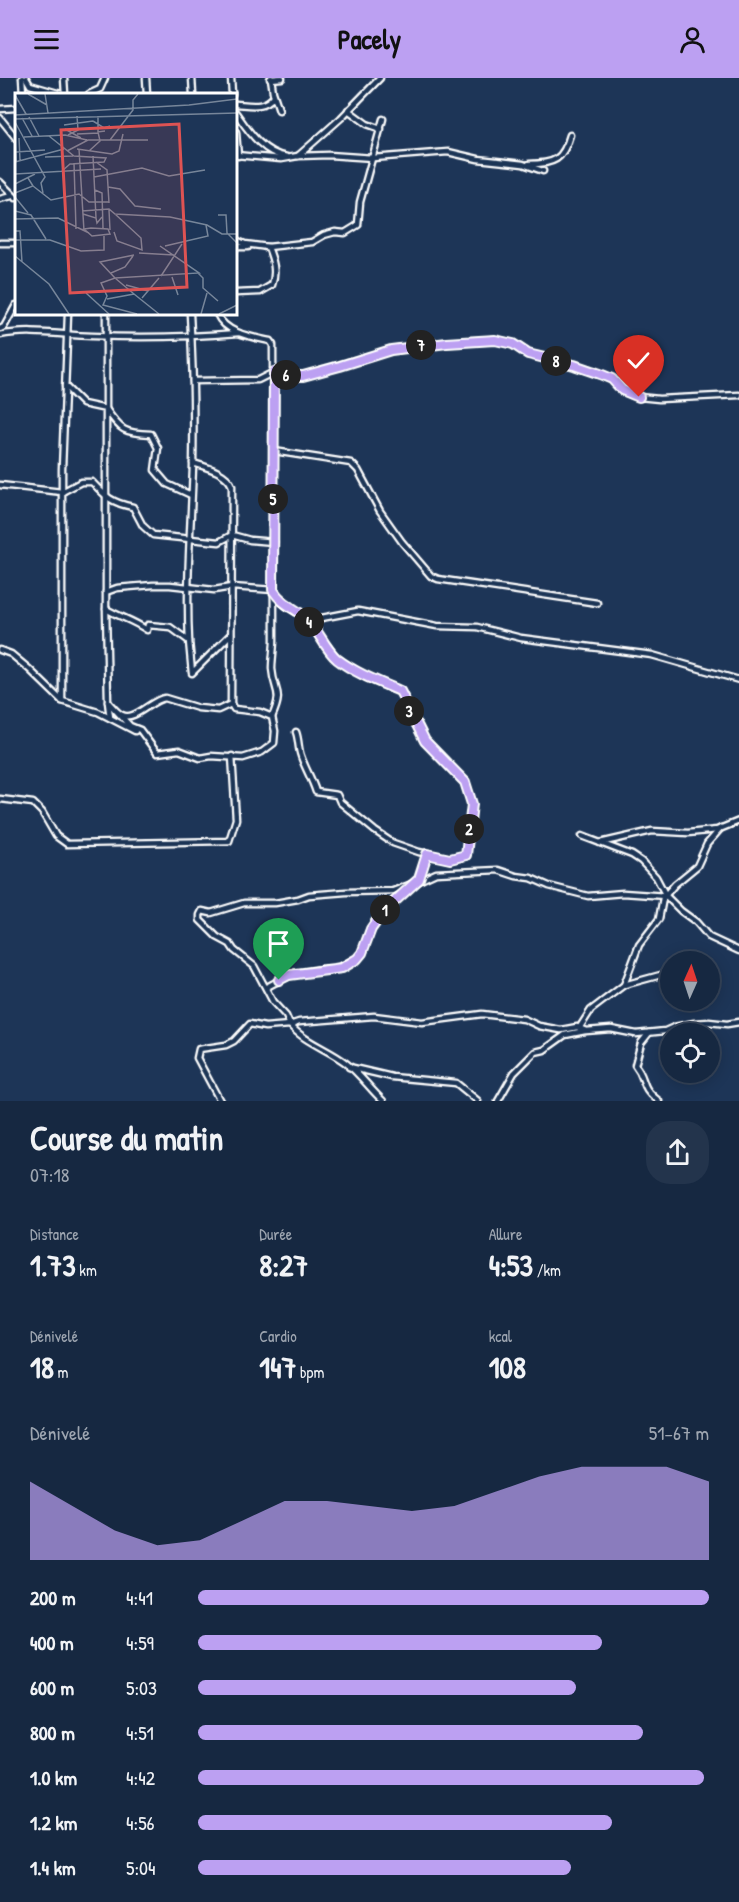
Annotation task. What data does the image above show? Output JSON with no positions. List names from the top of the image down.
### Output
{
  "north": "top",
  "page": {
    "header": "Pacely",
    "pins": [
      "7",
      "8",
      "6",
      "5",
      "4",
      "3",
      "2",
      "1"
    ],
    "heading": ["Course du matin", "07:18"],
    "stats": [
      ["Distance", "1.73 km"],
      ["Durée", "8:27"],
      ["Allure", "4:53 /km"],
      ["Dénivelé", "18 m"],
      ["Cardio", "147 bpm"],
      ["kcal", "108"]
    ],
    "chart": ["Dénivelé", "51–67 m"],
    "list": [
      {
        "name": "200 m",
        "note": "4:41"
      },
      {
        "name": "400 m",
        "note": "4:59"
      },
      {
        "name": "600 m",
        "note": "5:03"
      },
      {
        "name": "800 m",
        "note": "4:51"
      },
      {
        "name": "1.0 km",
        "note": "4:42"
      },
      {
        "name": "1.2 km",
        "note": "4:56"
      },
      {
        "name": "1.4 km",
        "note": "5:04"
      }
    ]
  }
}
